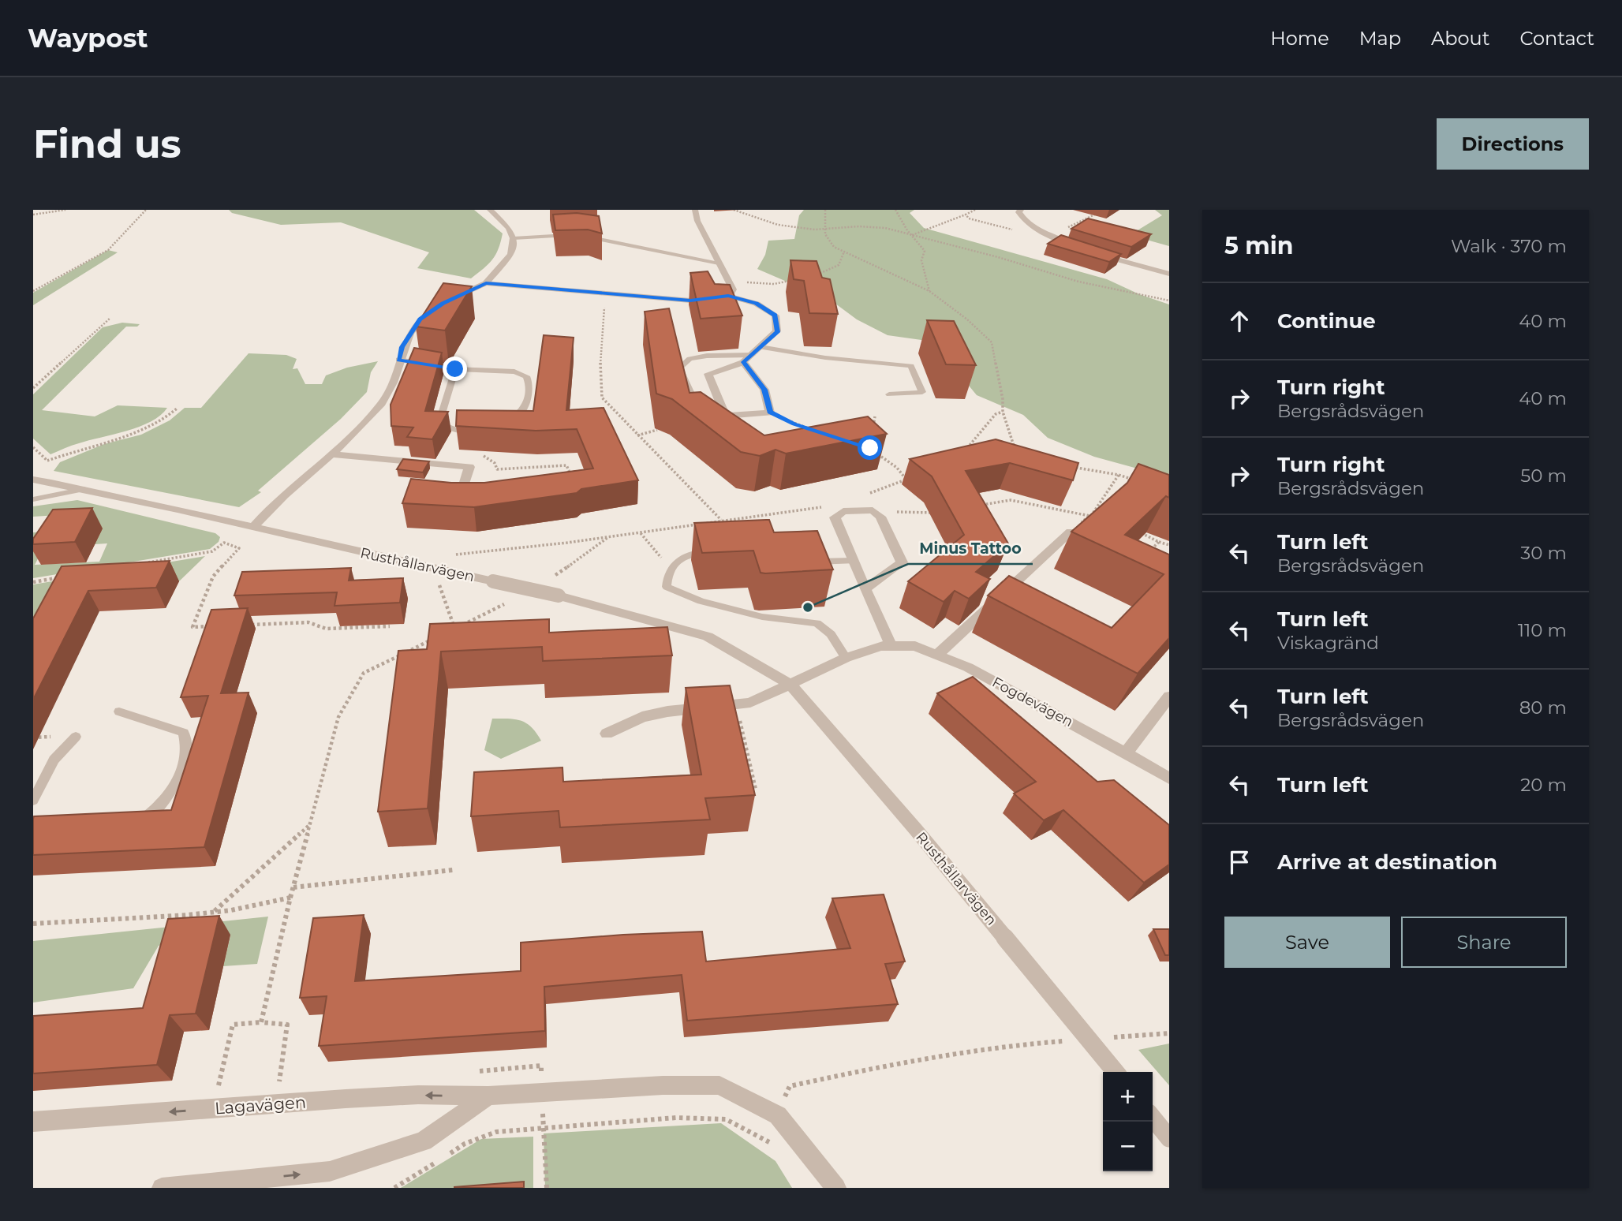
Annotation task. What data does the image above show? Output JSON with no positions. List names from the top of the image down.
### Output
{
  "streets": {
    "street": ["Rusthållarvägen", "Fogdevägen", "Lagavägen"]
  },
  "crossings": [
    ["Rusthållarvägen", "Fogdevägen"]
  ],
  "places": ["Minus Tattoo"],
  "page": {
    "header": "Waypost",
    "nav": [
      "Home",
      "Map",
      "About",
      "Contact"
    ],
    "buttons": [
      "Directions",
      ["Save", "Share"]
    ],
    "title": "Find us",
    "heading": ["5 min", "Walk · 370 m"],
    "list": [
      ["Continue", "40 m"],
      ["Turn right", "Bergsrådsvägen", "40 m"],
      ["Turn right", "Bergsrådsvägen", "50 m"],
      ["Turn left", "Bergsrådsvägen", "30 m"],
      ["Turn left", "Viskagränd", "110 m"],
      ["Turn left", "Bergsrådsvägen", "80 m"],
      ["Turn left", "20 m"],
      "Arrive at destination"
    ],
    "map_buttons": ["+", "−"]
  }
}
